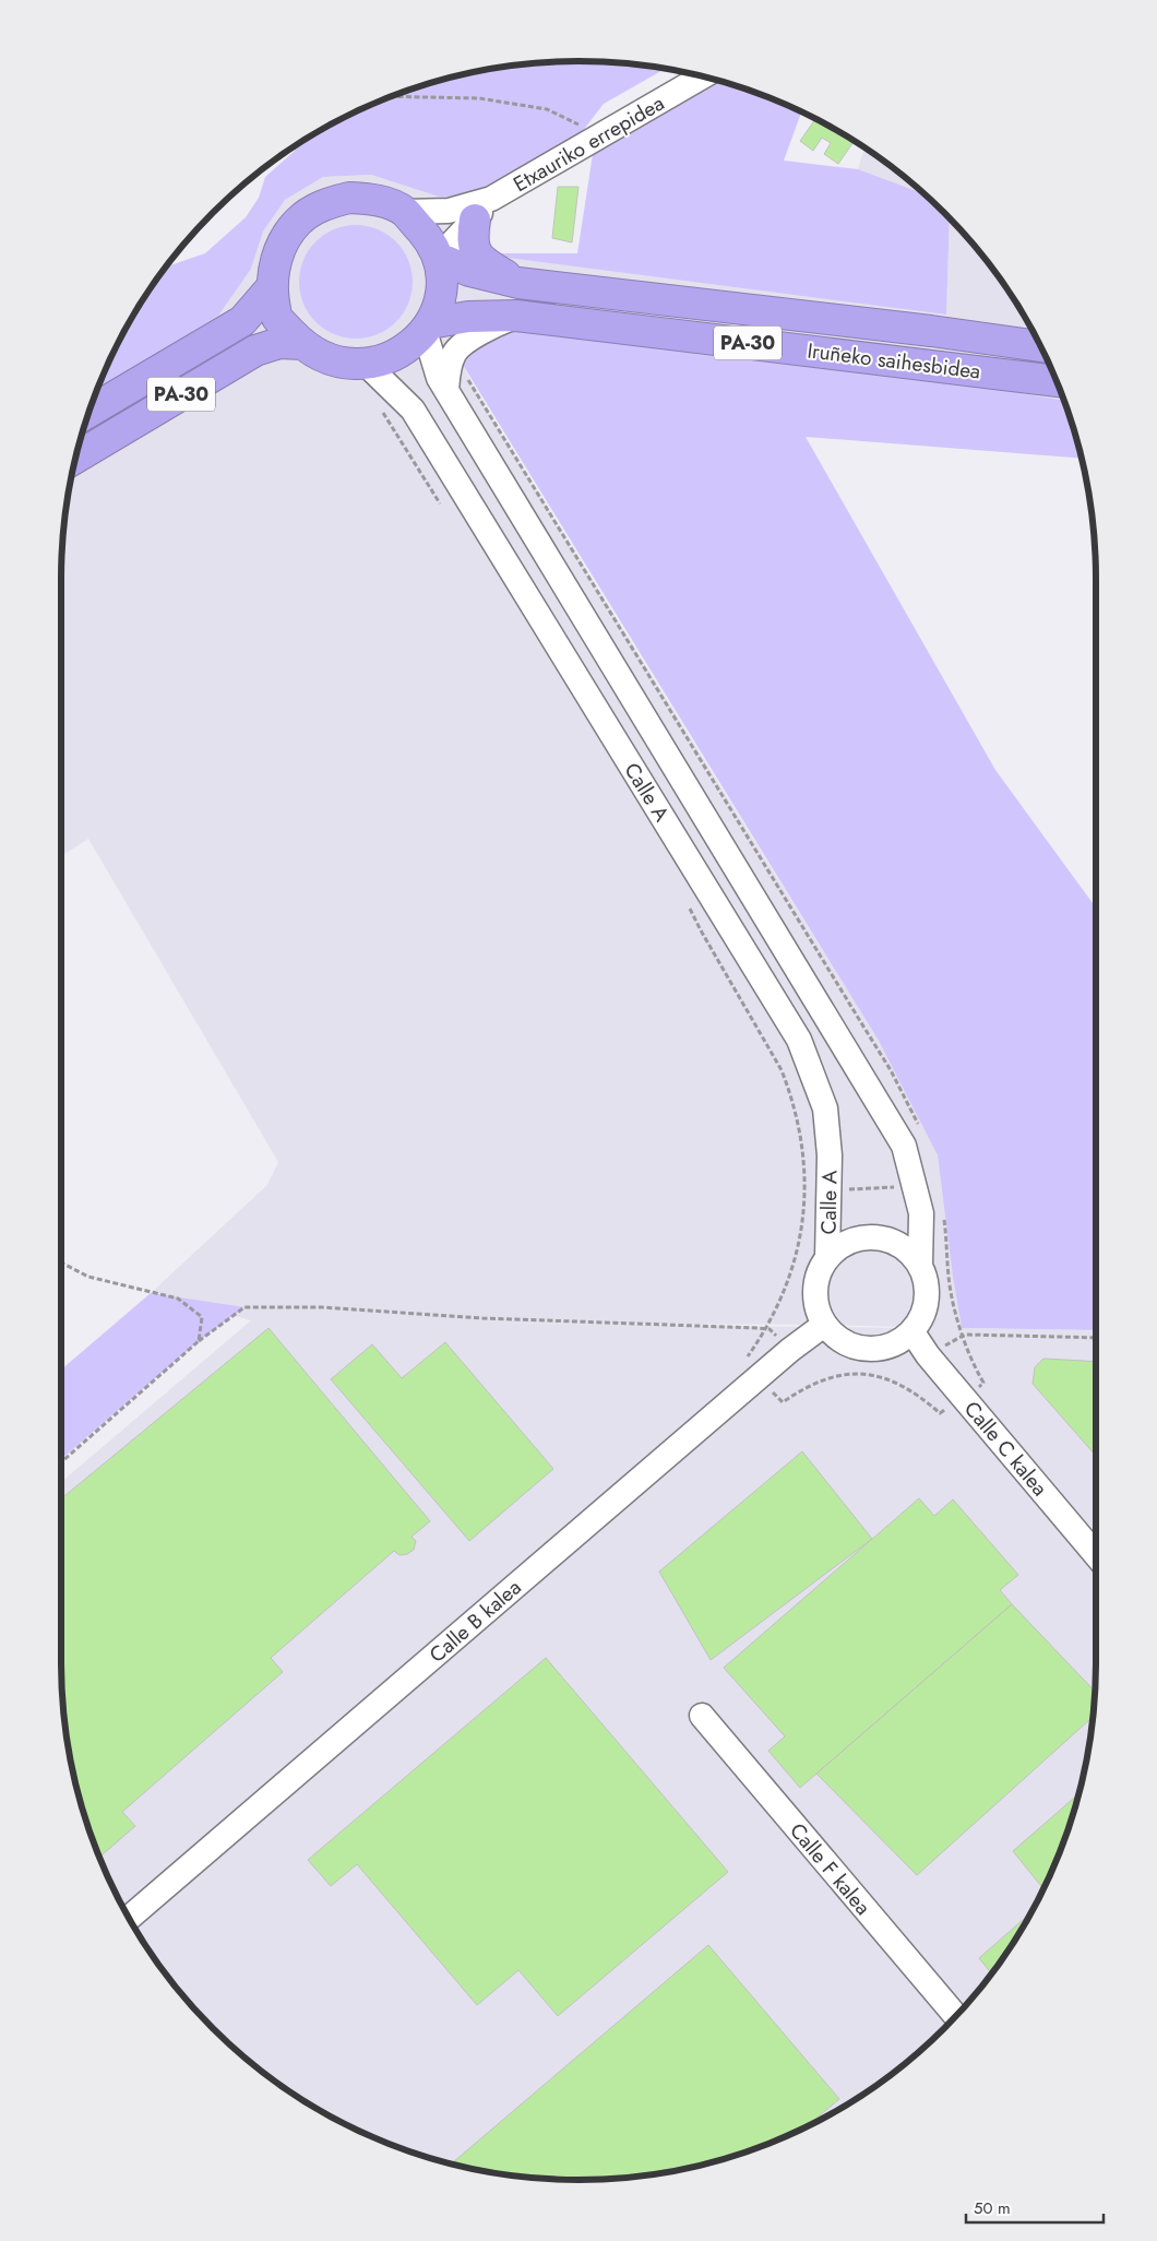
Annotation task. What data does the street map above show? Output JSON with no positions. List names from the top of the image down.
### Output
{
  "streets": {
    "highway": ["PA-30", "Iruñeko saihesbidea"],
    "street": [
      "Etxauriko errepidea",
      "Calle A",
      "Calle C kalea",
      "Calle B kalea",
      "Calle F kalea"
    ]
  },
  "crossings": [
    ["Etxauriko errepidea", "PA-30"],
    ["Etxauriko errepidea", "Iruñeko saihesbidea"],
    ["Etxauriko errepidea", "Calle A"],
    ["PA-30", "Iruñeko saihesbidea"],
    ["PA-30", "Calle A"],
    ["Iruñeko saihesbidea", "Calle A"],
    ["Calle A", "Calle C kalea"],
    ["Calle A", "Calle B kalea"],
    ["Calle C kalea", "Calle B kalea"]
  ],
  "scale_bar": "50 m"
}
